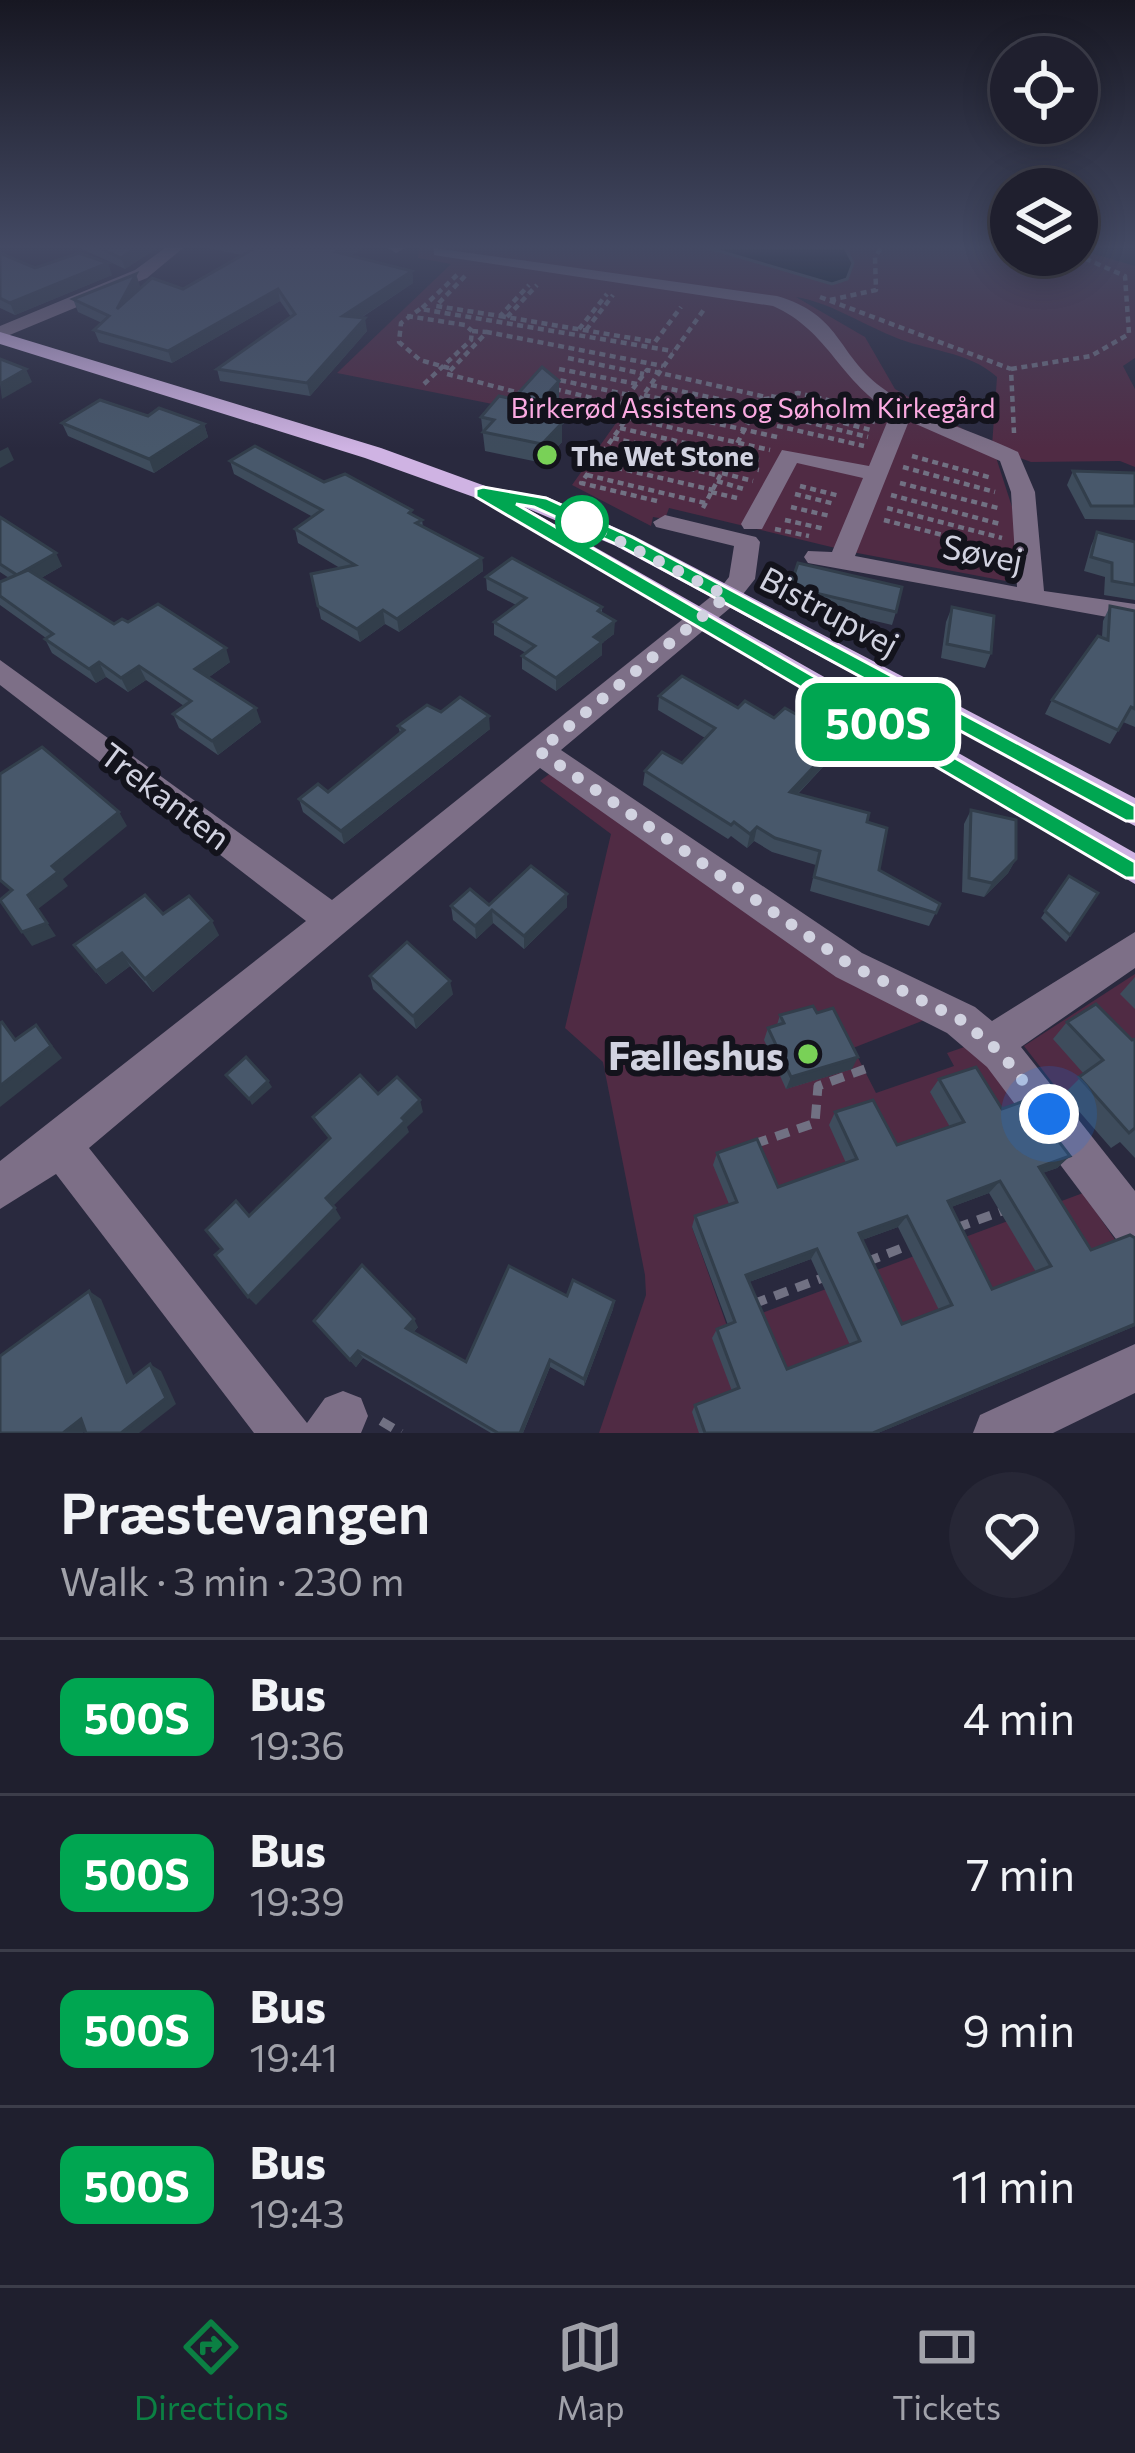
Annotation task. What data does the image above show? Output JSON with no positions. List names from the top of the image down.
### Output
{
  "streets": {
    "main road": ["Bistrupvej"],
    "street": ["Søvej", "Trekanten"]
  },
  "parks": ["Birkerød Assistens og Søholm Kirkegård"],
  "places": ["The Wet Stone", "Fælleshus"],
  "lines": ["bus line 500S"],
  "page": {
    "on_map": "500S",
    "heading": ["Præstevangen", "Walk · 3 min · 230 m"],
    "list": [
      {
        "mark": "500S",
        "name": "Bus",
        "note": "19:36",
        "value": "4 min"
      },
      {
        "mark": "500S",
        "name": "Bus",
        "note": "19:39",
        "value": "7 min"
      },
      {
        "mark": "500S",
        "name": "Bus",
        "note": "19:41",
        "value": "9 min"
      },
      {
        "mark": "500S",
        "name": "Bus",
        "note": "19:43",
        "value": "11 min"
      }
    ],
    "tabs": ["Directions", "Map", "Tickets"]
  }
}
